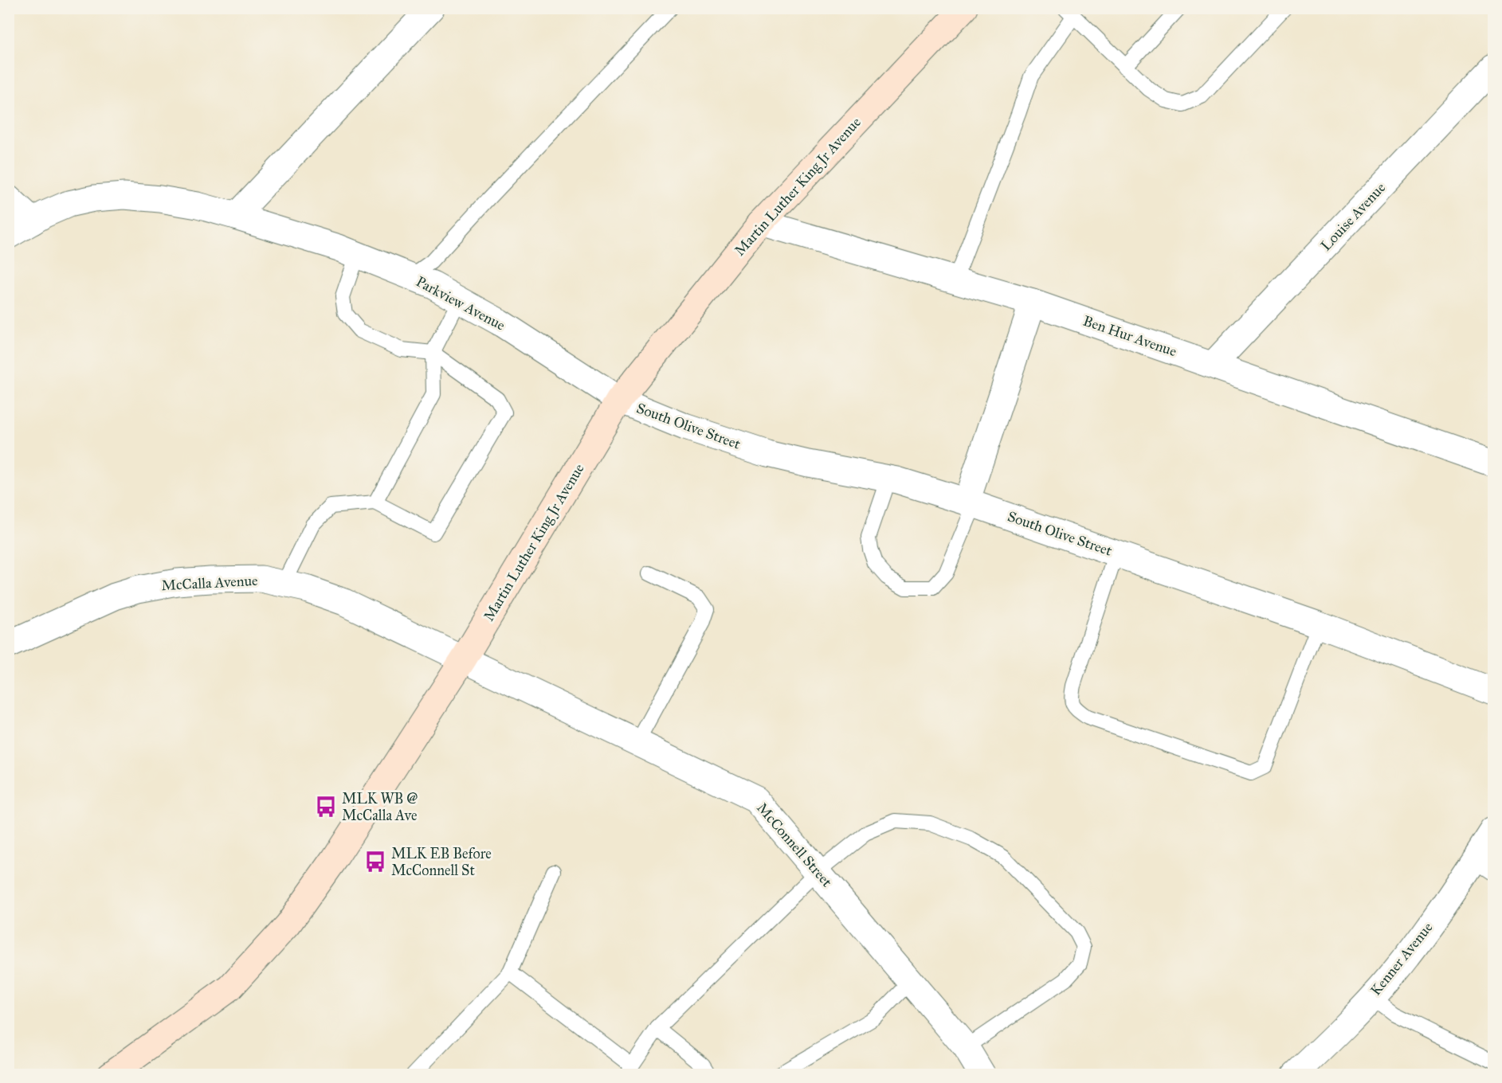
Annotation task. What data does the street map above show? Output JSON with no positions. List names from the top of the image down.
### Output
{
  "streets": {
    "main road": ["Martin Luther King Jr Avenue"],
    "street": [
      "Louise Avenue",
      "Parkview Avenue",
      "Ben Hur Avenue",
      "South Olive Street",
      "McCalla Avenue",
      "McConnell Street",
      "Kenner Avenue"
    ]
  },
  "crossings": [
    ["Martin Luther King Jr Avenue", "Parkview Avenue"],
    ["Martin Luther King Jr Avenue", "Ben Hur Avenue"],
    ["Martin Luther King Jr Avenue", "South Olive Street"],
    ["Martin Luther King Jr Avenue", "McCalla Avenue"],
    ["Martin Luther King Jr Avenue", "McConnell Street"],
    ["Louise Avenue", "Ben Hur Avenue"],
    ["Parkview Avenue", "South Olive Street"],
    ["McCalla Avenue", "McConnell Street"]
  ],
  "places": {
    "bus stop": ["MLK WB @ McCalla Ave", "MLK EB Before McConnell St"]
  }
}
